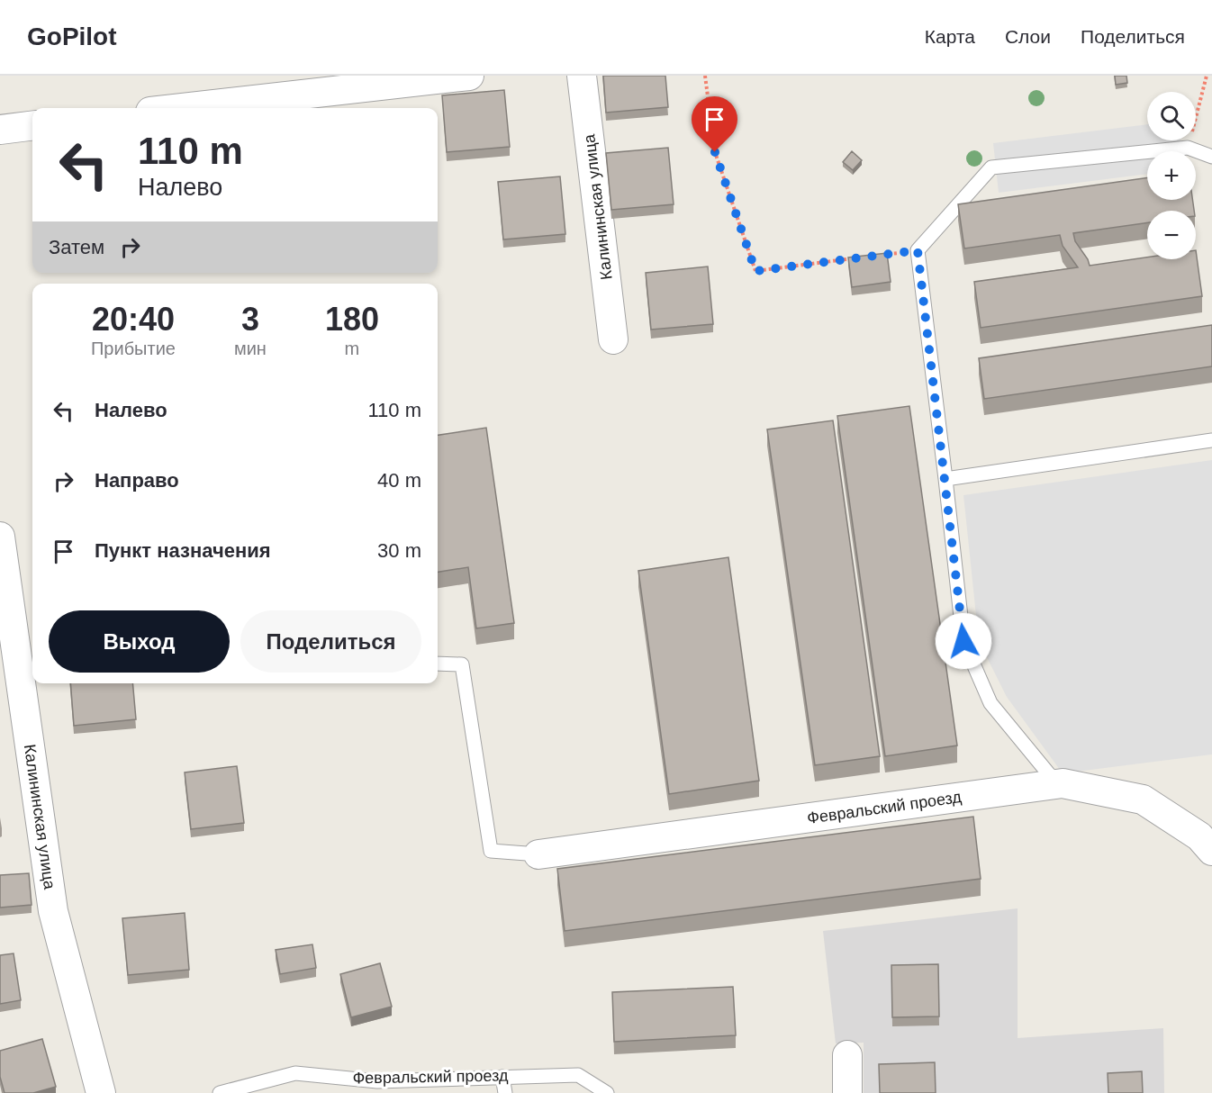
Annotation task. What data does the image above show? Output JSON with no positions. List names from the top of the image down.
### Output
{
  "streets": {
    "street": ["Калининская улица", "Февральский проезд"]
  },
  "page": {
    "header": "GoPilot",
    "nav": ["Карта", "Слои", "Поделиться"],
    "map_buttons": ["+", "−"],
    "turn": ["110 m", "Налево"],
    "then": "Затем",
    "eta": [
      "20:40",
      "Прибытие",
      "3",
      "мин",
      "180",
      "m"
    ],
    "list": [
      {
        "name": "Налево",
        "value": "110 m"
      },
      {
        "name": "Направо",
        "value": "40 m"
      },
      {
        "name": "Пункт назначения",
        "value": "30 m"
      }
    ],
    "buttons": ["Выход", "Поделиться"]
  }
}
